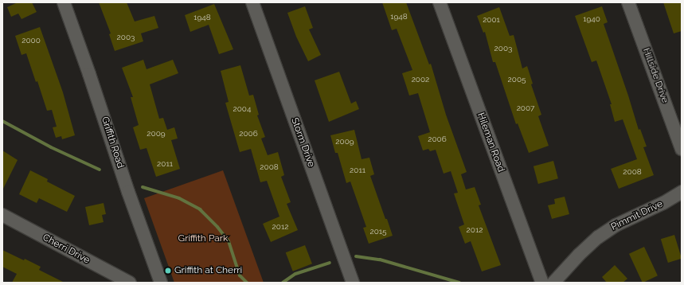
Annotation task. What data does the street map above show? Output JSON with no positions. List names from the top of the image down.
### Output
{
  "streets": {
    "street": [
      "Hillside Drive",
      "Griffith Road",
      "Storm Drive",
      "Hileman Road",
      "Pimmit Drive",
      "Cherri Drive"
    ]
  },
  "parks": ["Griffith Park"],
  "places": ["Griffith at Cherri"],
  "house_numbers": [
    "1948",
    "1948",
    "1940",
    "2001",
    "2003",
    "2000",
    "2003",
    "2002",
    "2005",
    "2007",
    "2004",
    "2009",
    "2006",
    "2006",
    "2009",
    "2011",
    "2008",
    "2011",
    "2008",
    "2012",
    "2012",
    "2015"
  ]
}
